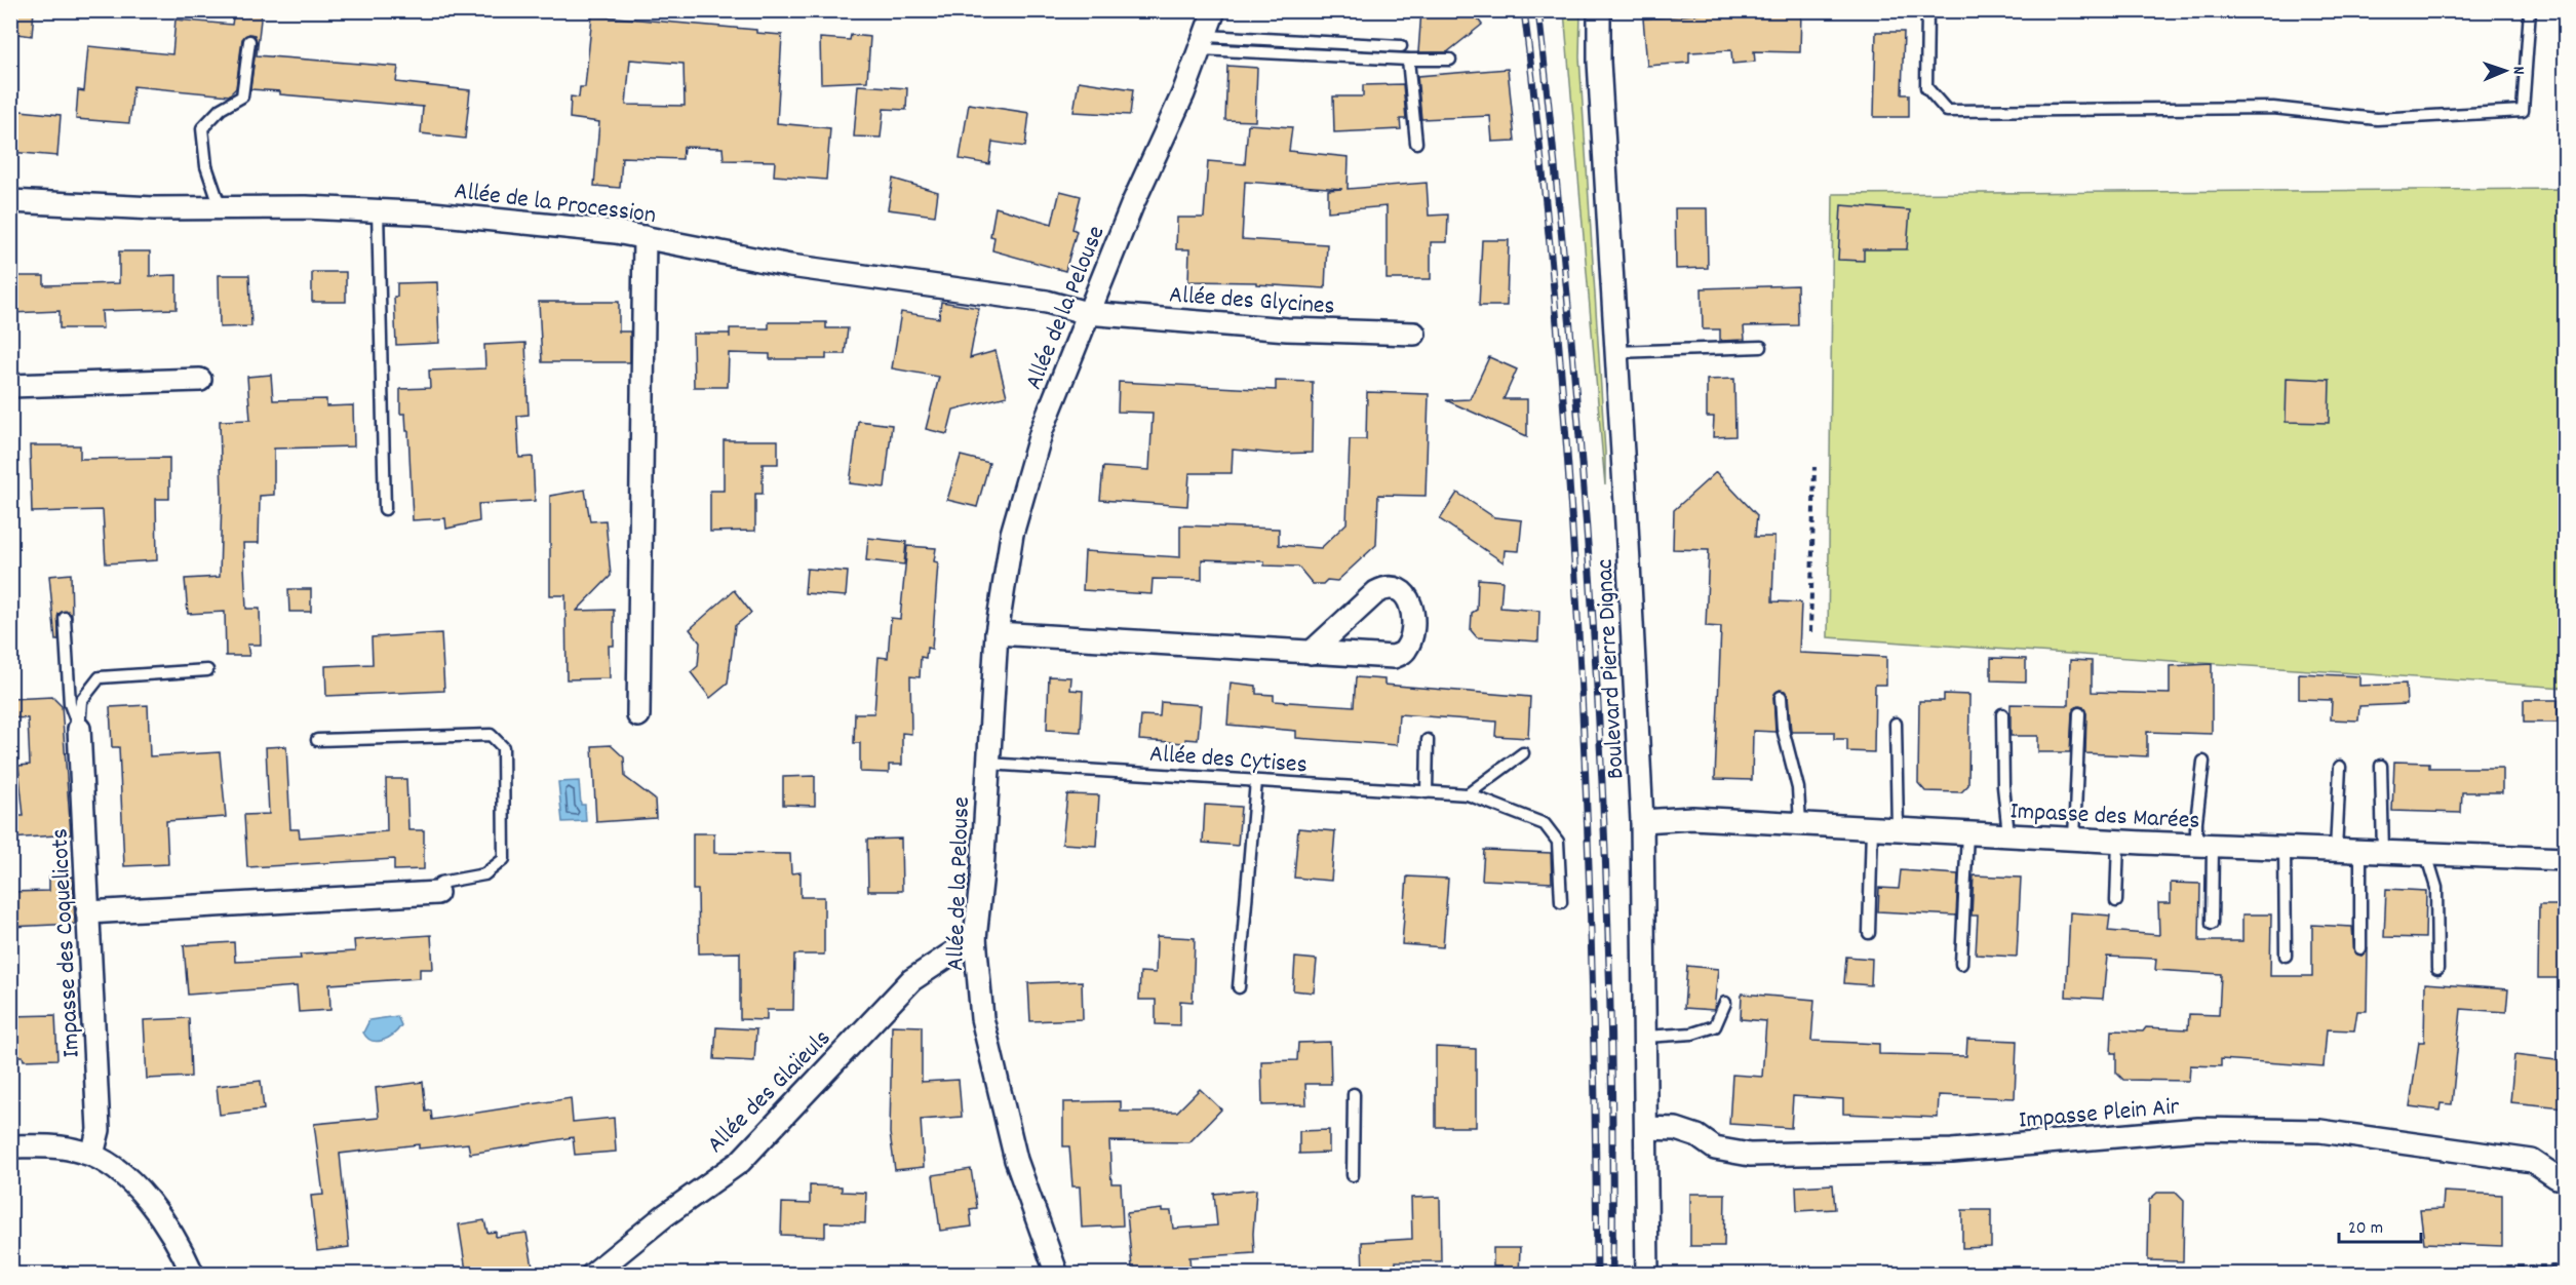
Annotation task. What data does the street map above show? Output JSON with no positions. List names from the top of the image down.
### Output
{
  "streets": {
    "street": [
      "Allée de la Procession",
      "Allée des Glycines",
      "Allée de la Pelouse",
      "Boulevard Pierre Dignac",
      "Impasse des Marées",
      "Impasse des Coquelicots",
      "Allée des Glaïeuls",
      "Impasse Plein Air"
    ],
    "lane": ["Allée des Cytises"]
  },
  "crossings": [
    ["Allée de la Procession", "Allée des Glycines"],
    ["Allée de la Procession", "Allée de la Pelouse"],
    ["Allée des Glycines", "Allée de la Pelouse"],
    ["Allée de la Pelouse", "Allée des Cytises"],
    ["Allée de la Pelouse", "Allée des Glaïeuls"],
    ["Boulevard Pierre Dignac", "Impasse des Marées"],
    ["Boulevard Pierre Dignac", "Impasse Plein Air"]
  ],
  "scale_bar": "20 m",
  "north": "right"
}
